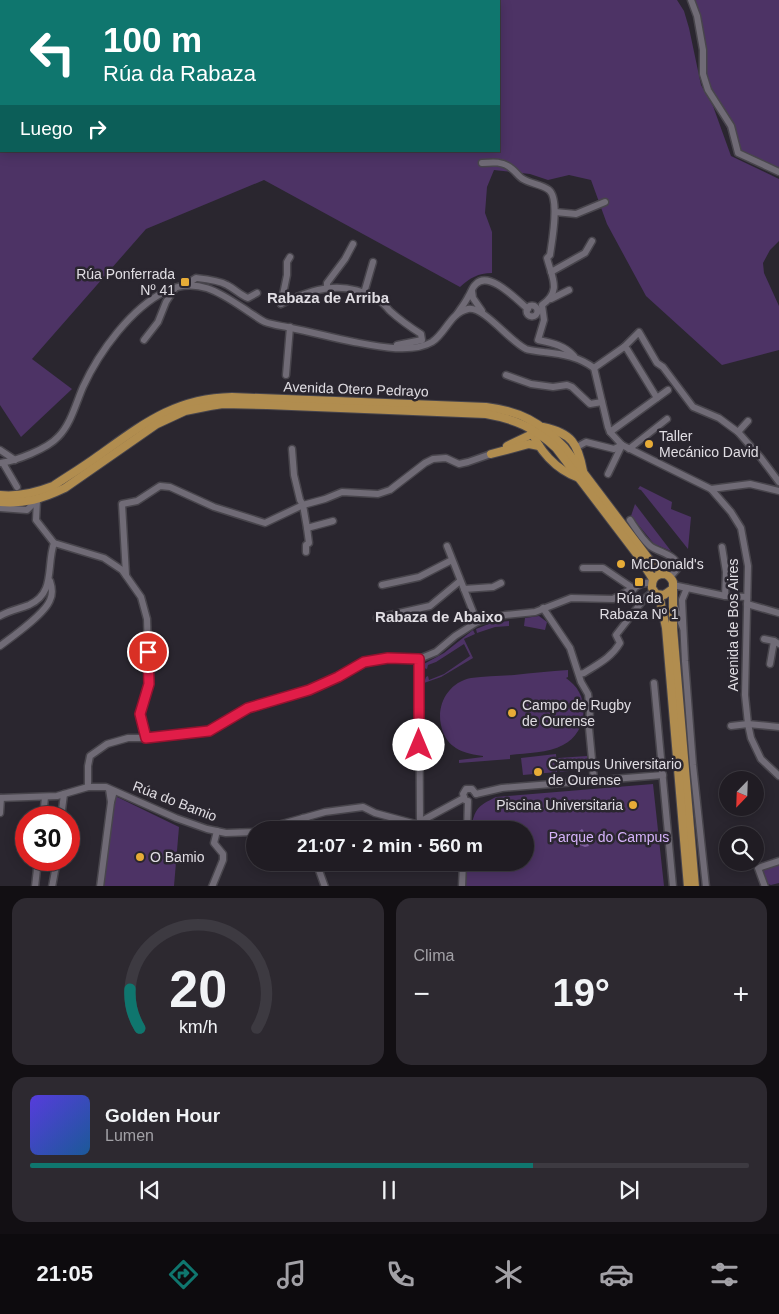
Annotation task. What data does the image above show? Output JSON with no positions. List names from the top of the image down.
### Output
{
  "streets": {
    "main road": ["Avenida Otero Pedrayo"],
    "street": ["Avenida de Bos Aires", "Rúa do Bamio"]
  },
  "districts": ["Rabaza de Arriba", "Rabaza de Abaixo"],
  "parks": ["Parque do Campus"],
  "places": {
    "transit": ["Rúa Ponferrada Nº 41", "Rúa da Rabaza Nº 1"],
    "other": [
      "Taller Mecánico David",
      "McDonald's",
      "Campo de Rugby de Ourense",
      "Campus Universitario de Ourense",
      "Piscina Universitaria",
      "O Bamio"
    ]
  },
  "north": "bottom left",
  "page": {
    "turn": ["100 m", "Rúa da Rabaza"],
    "then": "Luego",
    "limit": "30",
    "trip": "21:07 · 2 min · 560 m",
    "tile": "Clima",
    "heat": ["−", "19°", "+"],
    "song": ["Golden Hour", "Lumen"],
    "tabs": "21:05",
    "gauge": ["20", "km/h"]
  }
}
